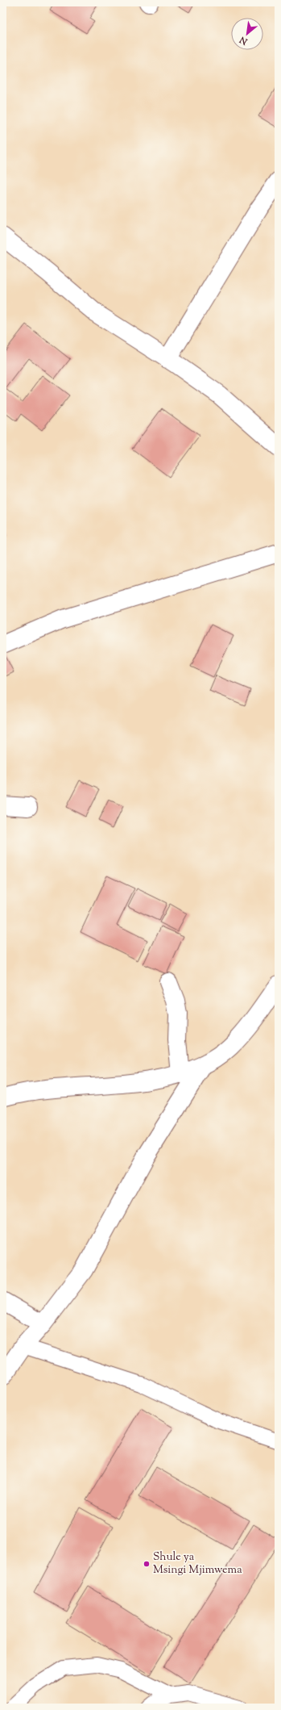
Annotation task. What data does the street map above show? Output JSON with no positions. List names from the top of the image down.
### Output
{
  "places": ["Shule ya Msingi Mjimwema"],
  "north": "bottom left"
}
